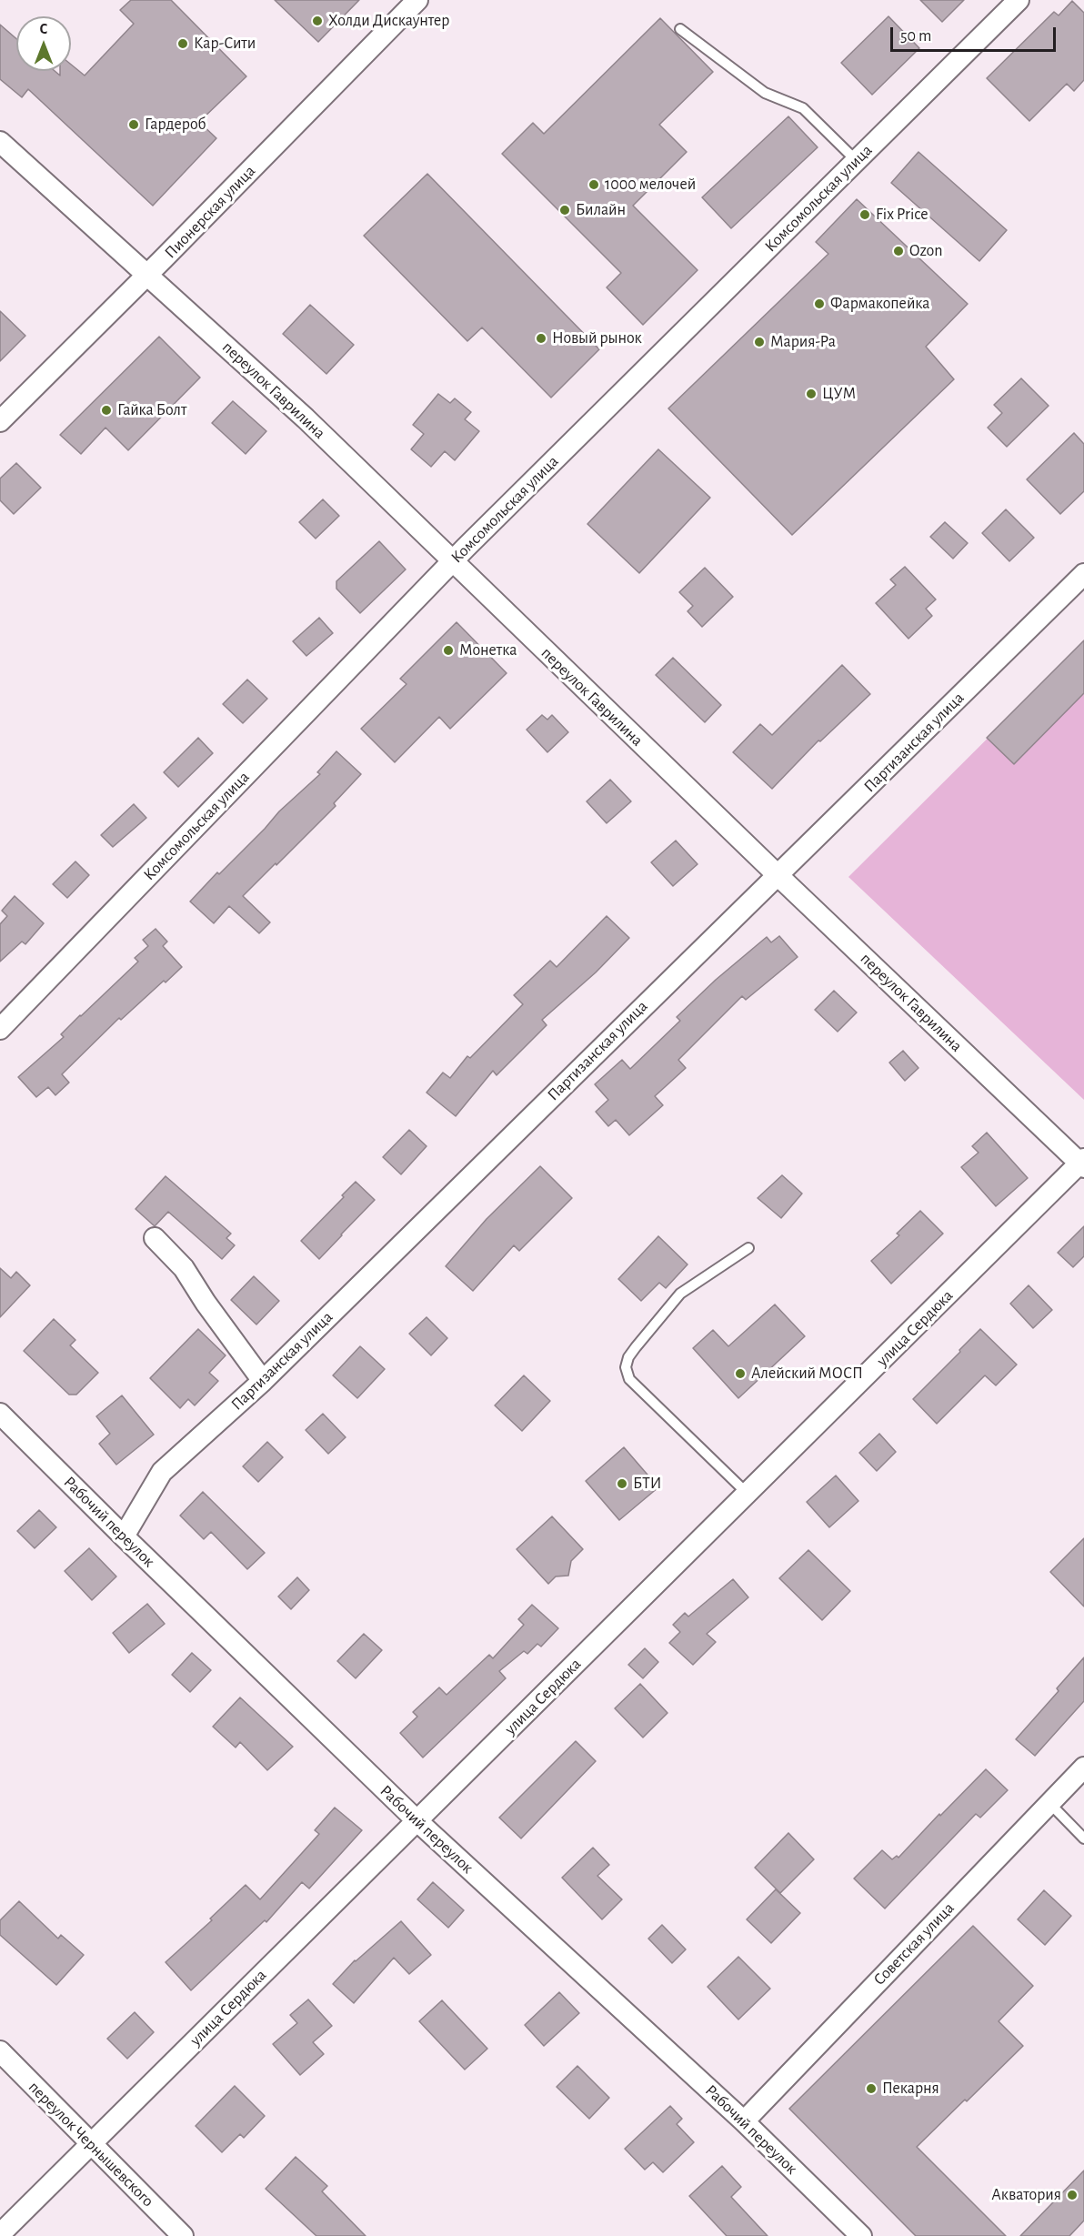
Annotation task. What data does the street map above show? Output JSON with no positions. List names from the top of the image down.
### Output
{
  "streets": {
    "street": [
      "Комсомольская улица",
      "Пионерская улица",
      "переулок Гаврилина",
      "Партизанская улица",
      "улица Сердюка",
      "Рабочий переулок",
      "Советская улица",
      "переулок Чернышевского"
    ]
  },
  "crossings": [
    ["Комсомольская улица", "переулок Гаврилина"],
    ["Пионерская улица", "переулок Гаврилина"],
    ["переулок Гаврилина", "Партизанская улица"],
    ["переулок Гаврилина", "улица Сердюка"],
    ["Партизанская улица", "Рабочий переулок"],
    ["улица Сердюка", "Рабочий переулок"],
    ["улица Сердюка", "переулок Чернышевского"],
    ["Рабочий переулок", "Советская улица"]
  ],
  "places": [
    "Холди Дискаунтер",
    "Кар-Сити",
    "Гардероб",
    "1000 мелочей",
    "Билайн",
    "Fix Price",
    "Ozon",
    "Фармакопейка",
    "Новый рынок",
    "Мария-Ра",
    "ЦУМ",
    "Гайка Болт",
    "Монетка",
    "Алейский МОСП",
    "БТИ",
    "Пекарня",
    "Акватория"
  ],
  "scale_bar": "50 m",
  "north": "top"
}
